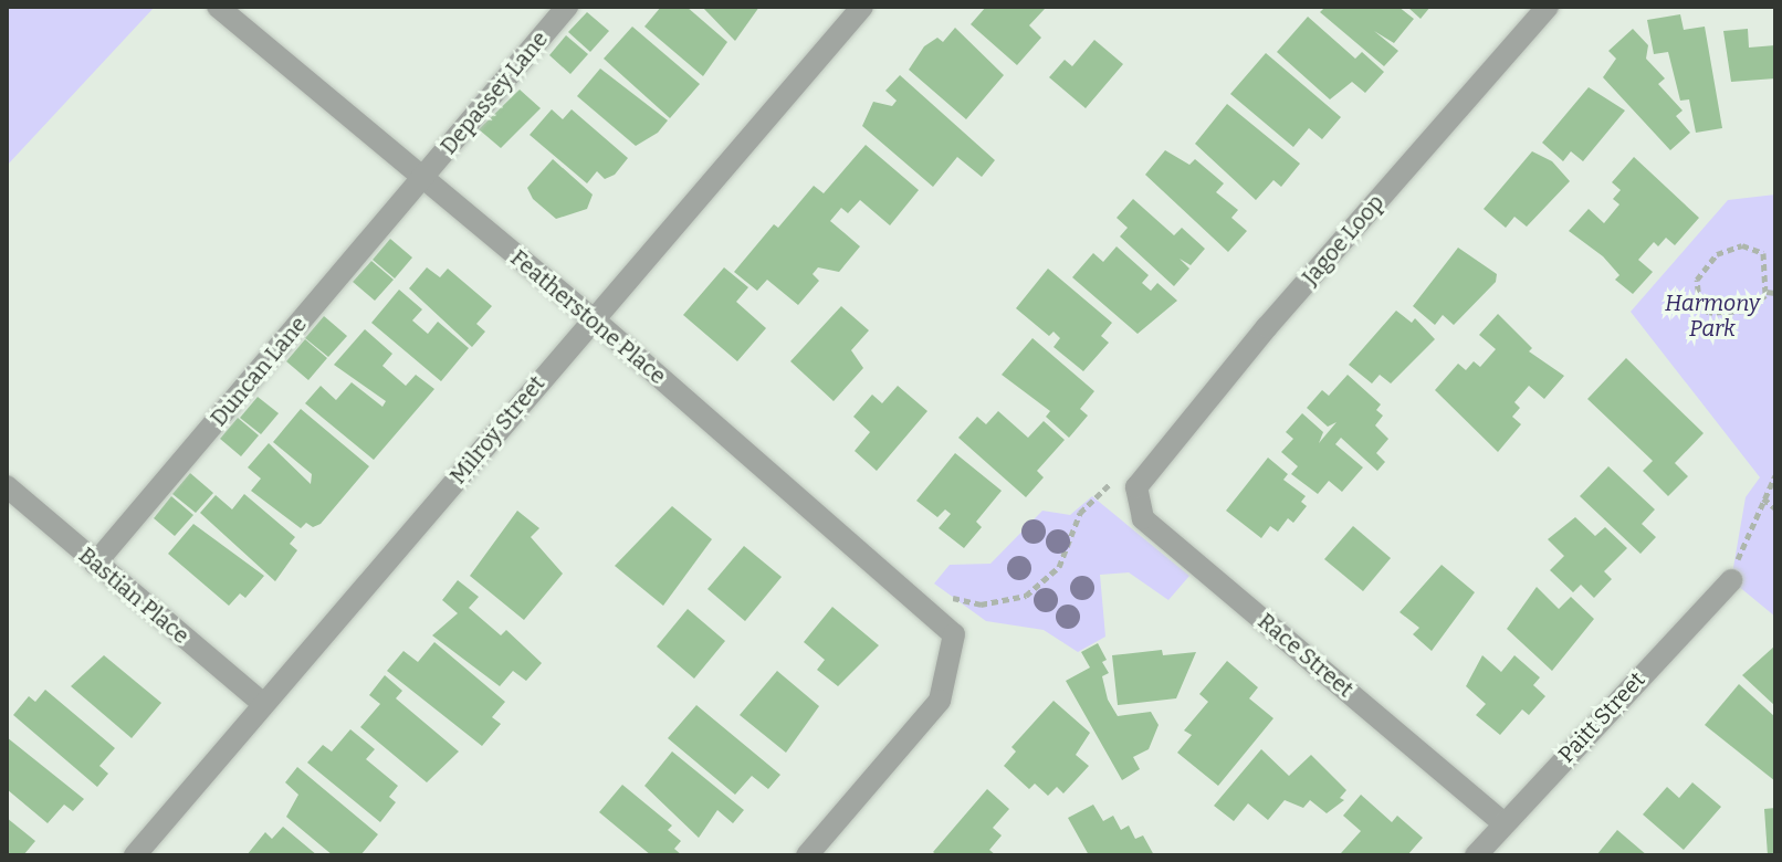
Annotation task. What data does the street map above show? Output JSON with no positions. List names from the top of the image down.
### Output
{
  "streets": {
    "street": [
      "Depassey Lane",
      "Jagoe Loop",
      "Featherstone Place",
      "Duncan Lane",
      "Milroy Street",
      "Bastian Place",
      "Race Street",
      "Paitt Street"
    ]
  },
  "crossings": [
    ["Depassey Lane", "Featherstone Place"],
    ["Depassey Lane", "Duncan Lane"],
    ["Jagoe Loop", "Race Street"],
    ["Featherstone Place", "Duncan Lane"],
    ["Featherstone Place", "Milroy Street"],
    ["Duncan Lane", "Bastian Place"],
    ["Milroy Street", "Bastian Place"],
    ["Race Street", "Paitt Street"]
  ],
  "parks": ["Harmony Park"]
}
